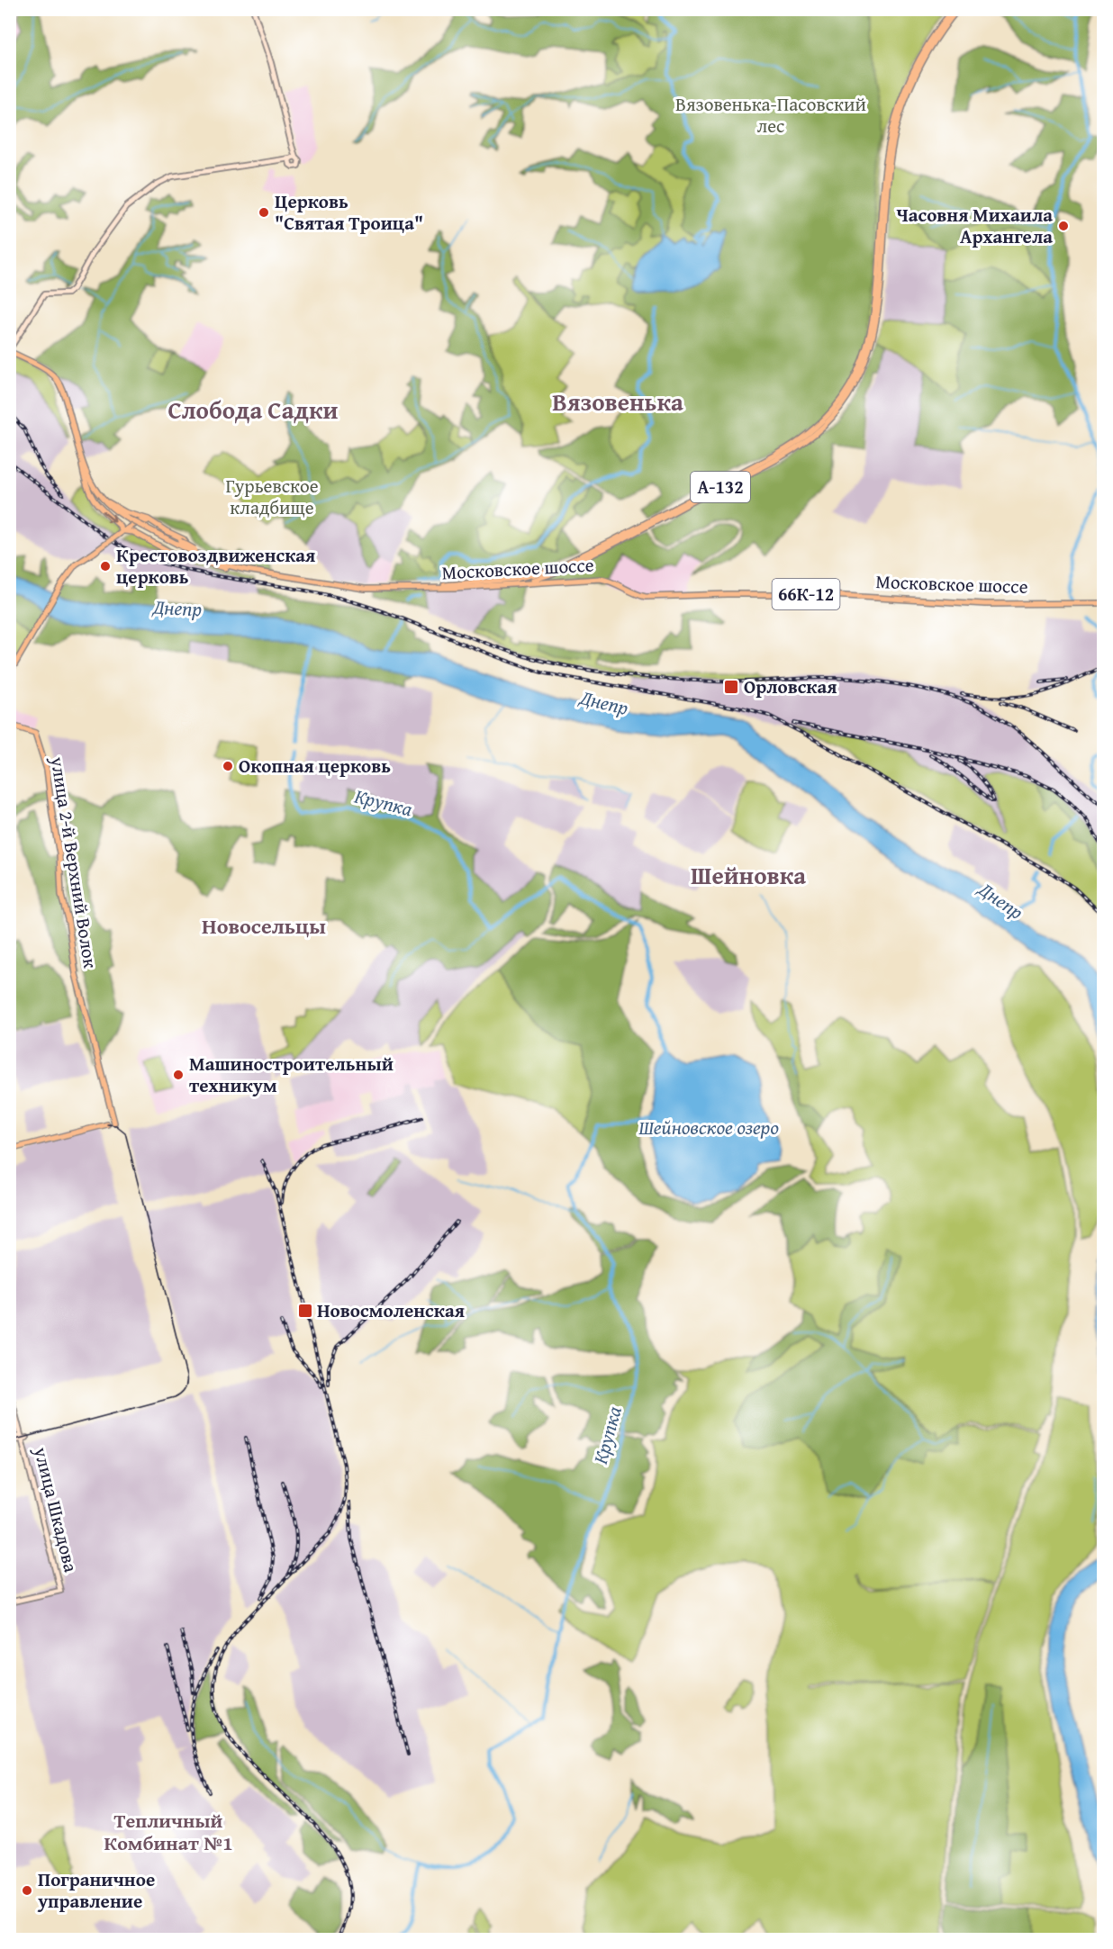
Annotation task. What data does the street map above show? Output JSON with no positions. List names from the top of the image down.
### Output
{
  "streets": {
    "main road": [
      "А-132",
      "Московское шоссе",
      "66К-12",
      "улица 2-й Верхний Волок",
      "улица Шкадова"
    ]
  },
  "crossings": [
    ["А-132", "Московское шоссе"]
  ],
  "districts": [
    "Вязовенька",
    "Слобода Садки",
    "Шейновка",
    "Новосельцы",
    "Тепличный Комбинат №1"
  ],
  "water": ["Днепр", "Крупка", "Шейновское озеро"],
  "parks": ["Вязовенька-Пасовский лес", "Гурьевское кладбище"],
  "places": {
    "other": [
      "Церковь \"Святая Троица\"",
      "Часовня Михаила Архангела",
      "Крестовоздвиженская церковь",
      "Окопная церковь",
      "Машиностроительный техникум",
      "Пограничное управление"
    ],
    "transit": ["Орловская", "Новосмоленская"]
  }
}
